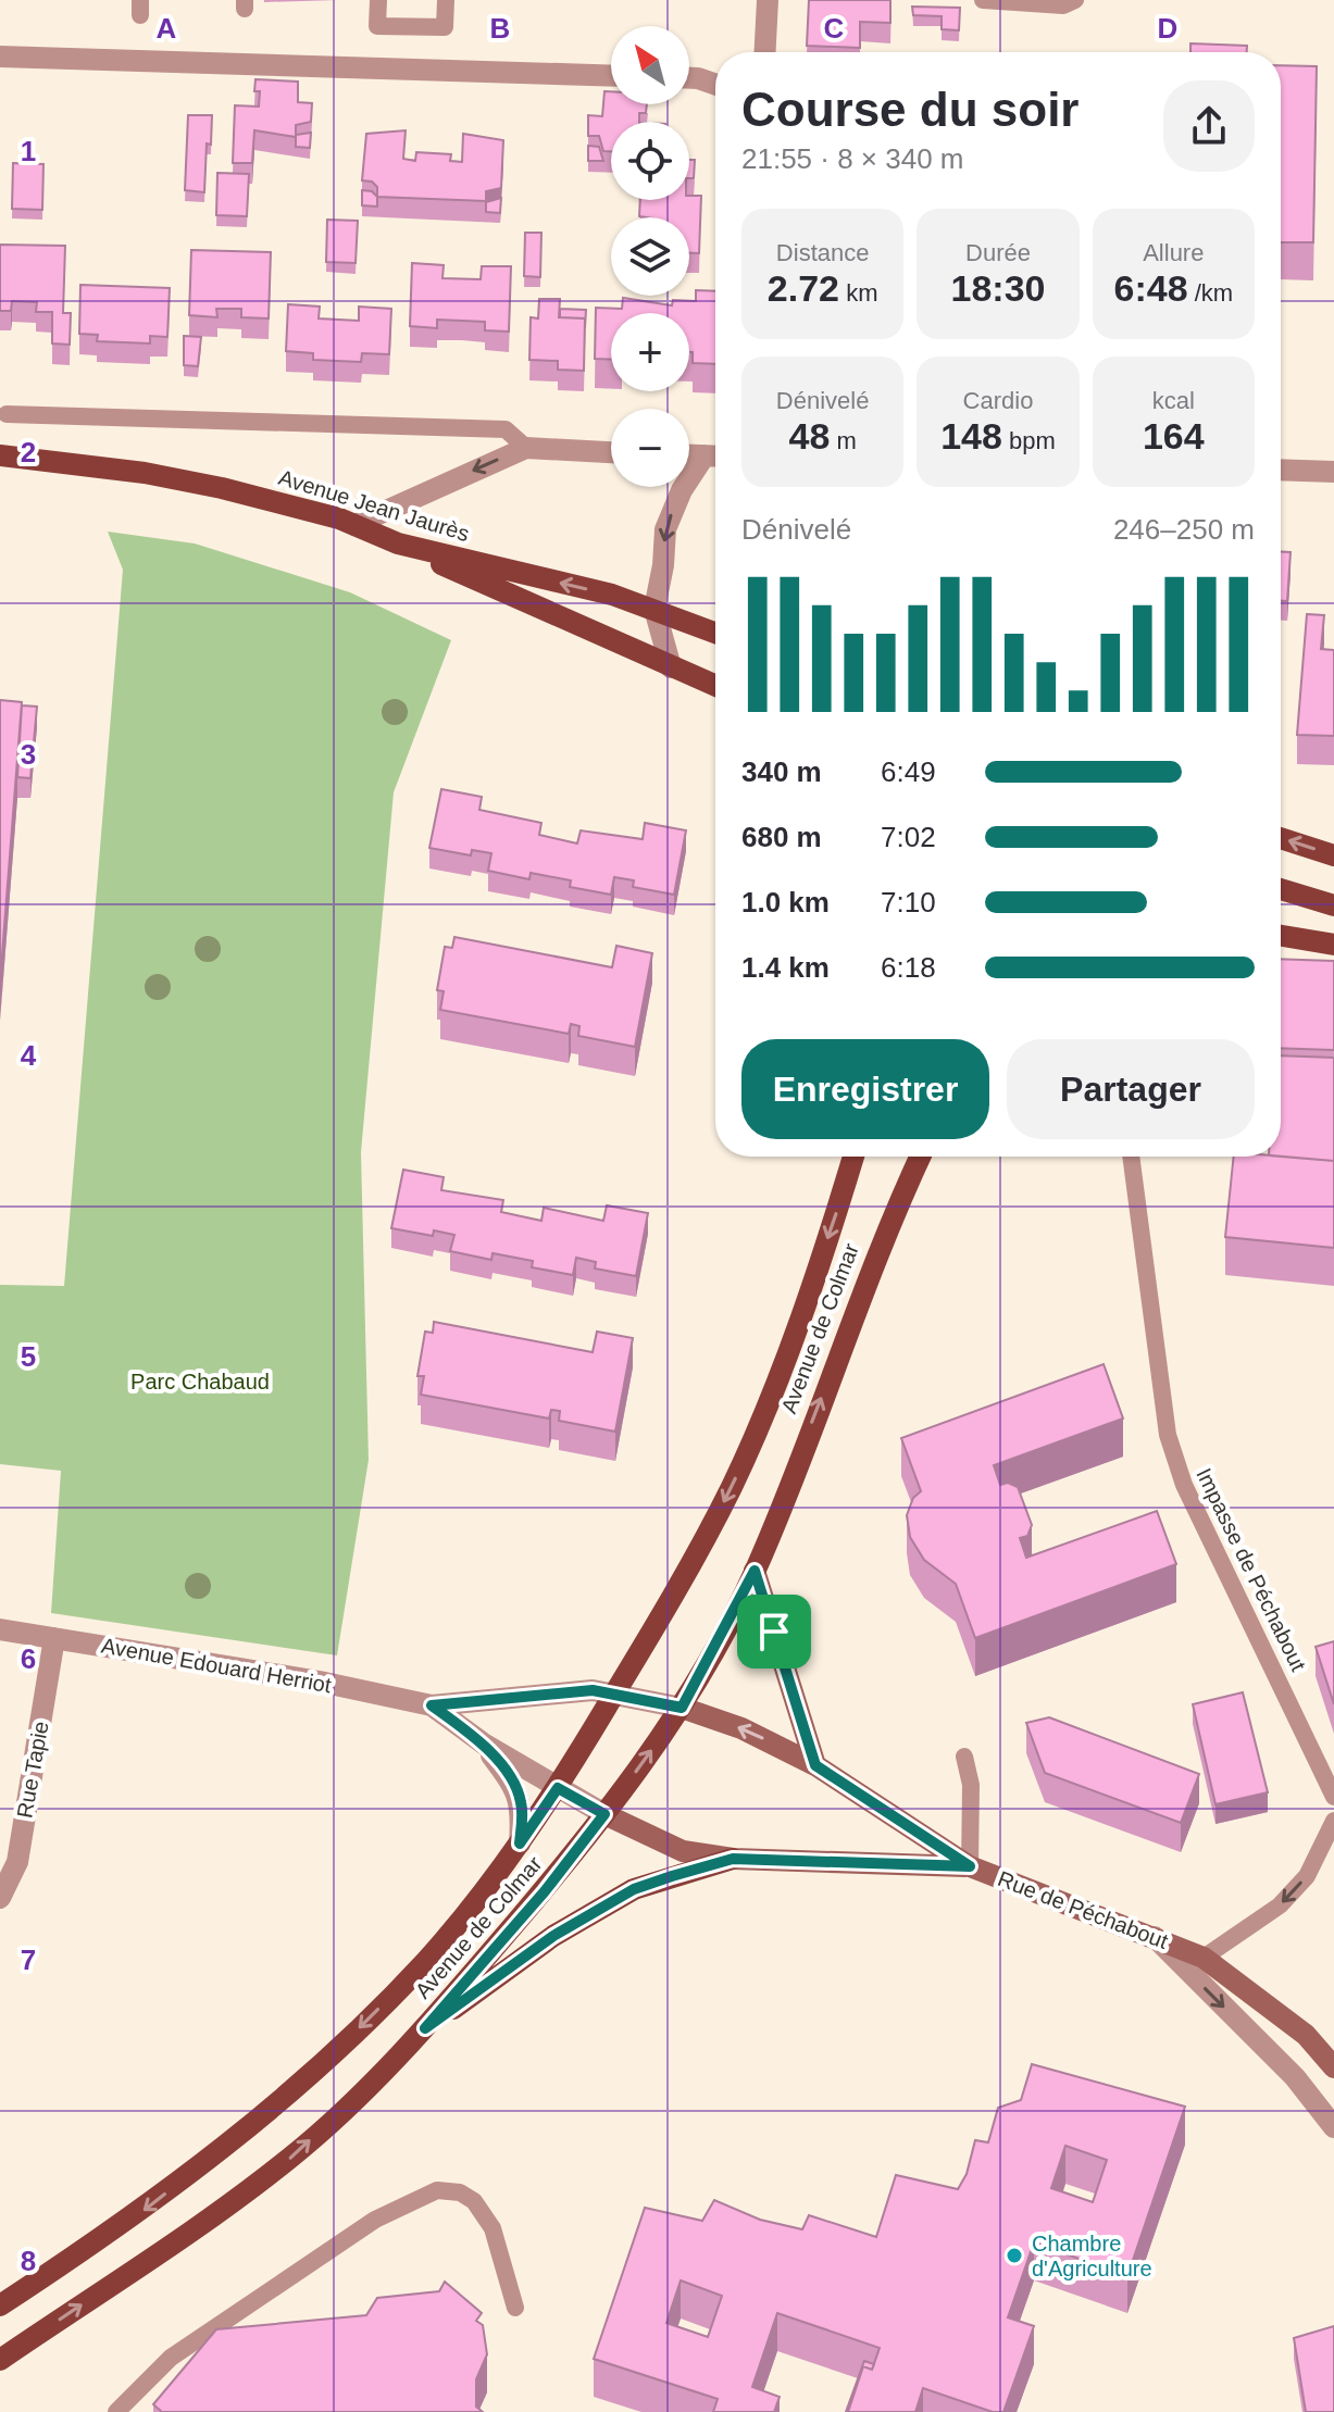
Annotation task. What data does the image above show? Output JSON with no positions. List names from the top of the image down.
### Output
{
  "streets": {
    "main road": ["Avenue Jean Jaurès", "Avenue de Colmar"],
    "street": ["Avenue Edouard Herriot", "Rue Tapie", "Rue de Péchabout"],
    "lane": ["Impasse de Péchabout"]
  },
  "crossings": [
    ["Avenue de Colmar", "Rue de Péchabout"],
    ["Avenue Edouard Herriot", "Rue Tapie"]
  ],
  "parks": ["Parc Chabaud"],
  "places": ["Chambre d'Agriculture"],
  "north": "top left",
  "page": {
    "map_buttons": ["+", "−"],
    "heading": ["Course du soir", "21:55 · 8 × 340 m"],
    "stats": [
      ["Distance", "2.72 km"],
      ["Durée", "18:30"],
      ["Allure", "6:48 /km"],
      ["Dénivelé", "48 m"],
      ["Cardio", "148 bpm"],
      ["kcal", "164"]
    ],
    "chart": ["Dénivelé", "246–250 m"],
    "list": [
      {
        "name": "340 m",
        "note": "6:49"
      },
      {
        "name": "680 m",
        "note": "7:02"
      },
      {
        "name": "1.0 km",
        "note": "7:10"
      },
      {
        "name": "1.4 km",
        "note": "6:18"
      }
    ],
    "buttons": ["Enregistrer", "Partager"]
  },
  "grid": {
    "columns": [
      "A",
      "B",
      "C",
      "D"
    ],
    "rows": [
      "1",
      "2",
      "3",
      "4",
      "5",
      "6",
      "7",
      "8"
    ]
  }
}
